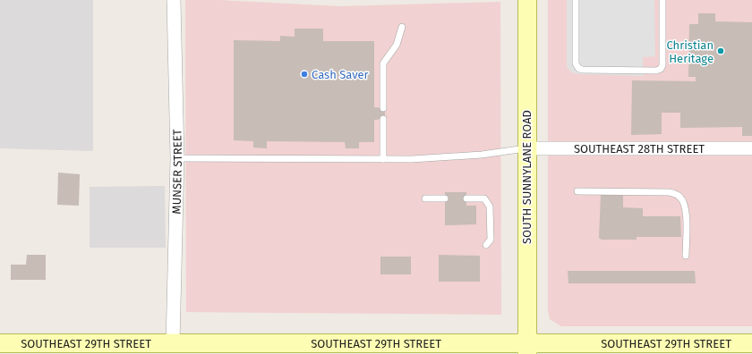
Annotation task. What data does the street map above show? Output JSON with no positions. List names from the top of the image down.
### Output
{
  "streets": {
    "main road": ["SOUTH SUNNYLANE ROAD", "SOUTHEAST 29TH STREET"],
    "street": ["SOUTHEAST 28TH STREET", "MUNSER STREET"]
  },
  "crossings": [
    ["SOUTHEAST 28TH STREET", "SOUTH SUNNYLANE ROAD"],
    ["MUNSER STREET", "SOUTHEAST 29TH STREET"],
    ["SOUTH SUNNYLANE ROAD", "SOUTHEAST 29TH STREET"]
  ],
  "places": ["Christian Heritage", "Cash Saver"]
}
